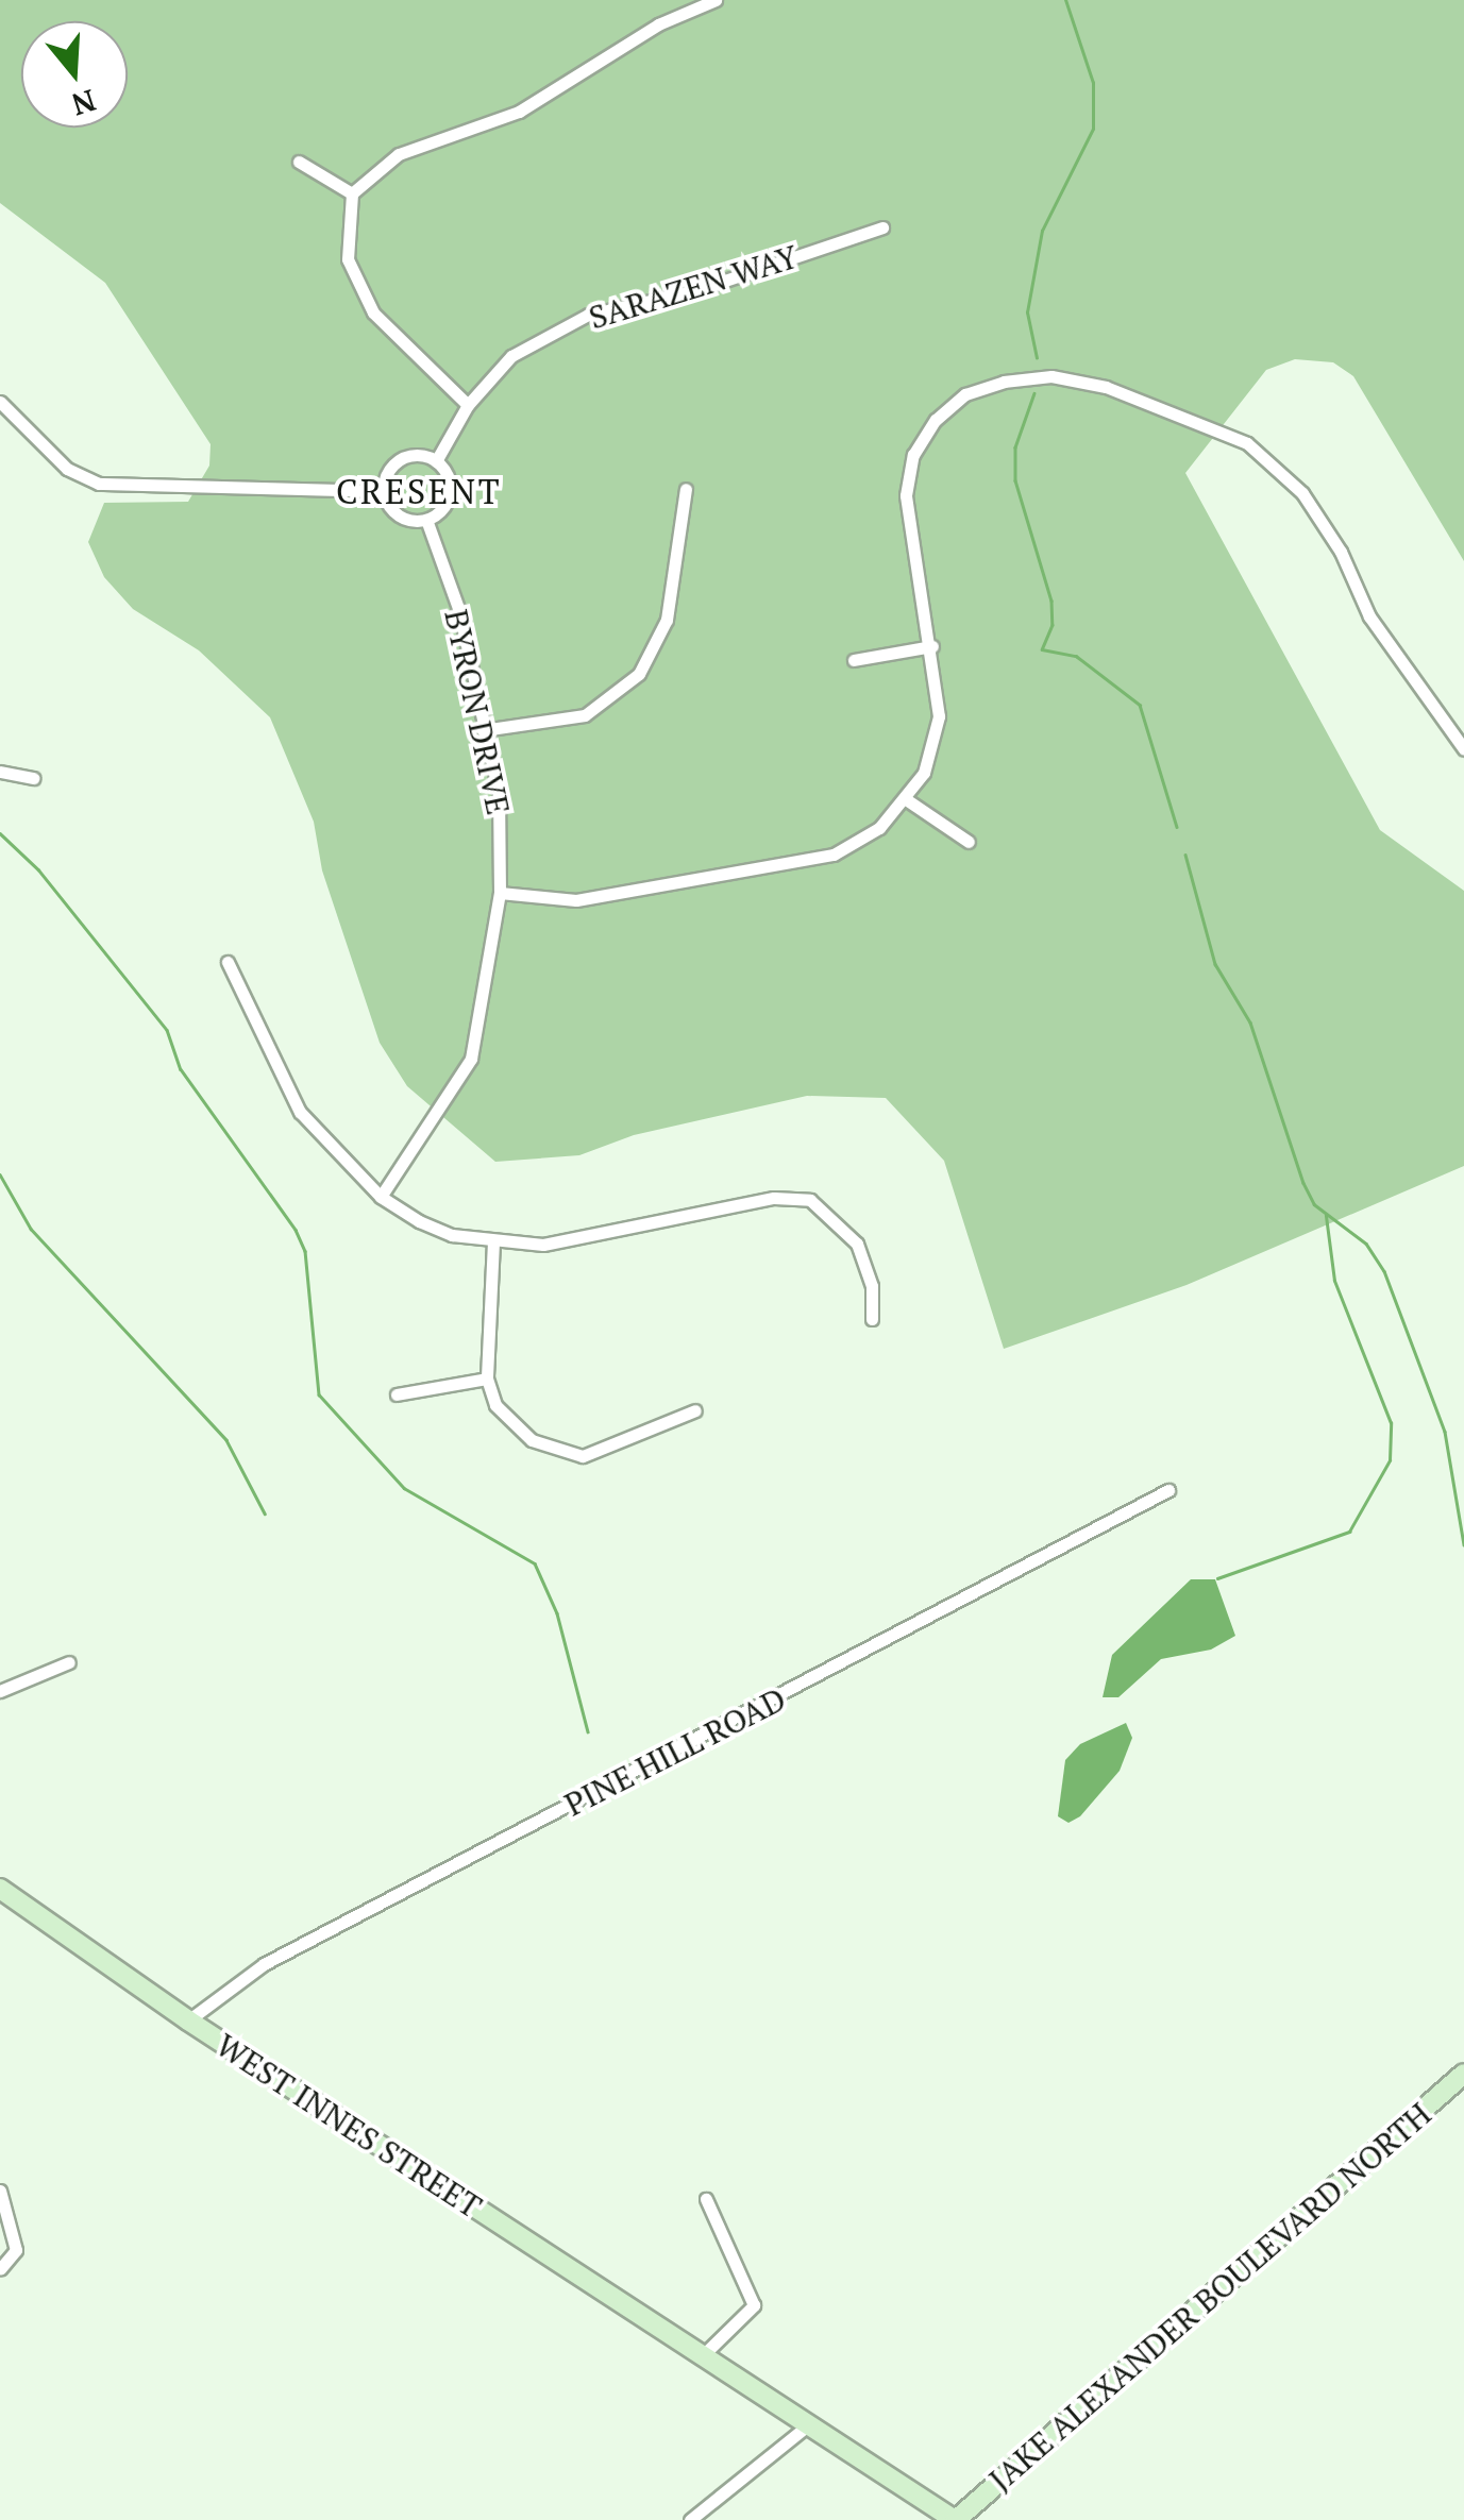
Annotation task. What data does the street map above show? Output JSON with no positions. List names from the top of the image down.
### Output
{
  "streets": {
    "main road": ["WEST INNES STREET", "JAKE ALEXANDER BOULEVARD NORTH"],
    "street": ["SARAZEN WAY", "BYRON DRIVE", "PINE HILL ROAD"]
  },
  "crossings": [
    ["SARAZEN WAY", "BYRON DRIVE"],
    ["PINE HILL ROAD", "WEST INNES STREET"],
    ["WEST INNES STREET", "JAKE ALEXANDER BOULEVARD NORTH"]
  ],
  "districts": ["CRESENT"],
  "north": "bottom"
}
